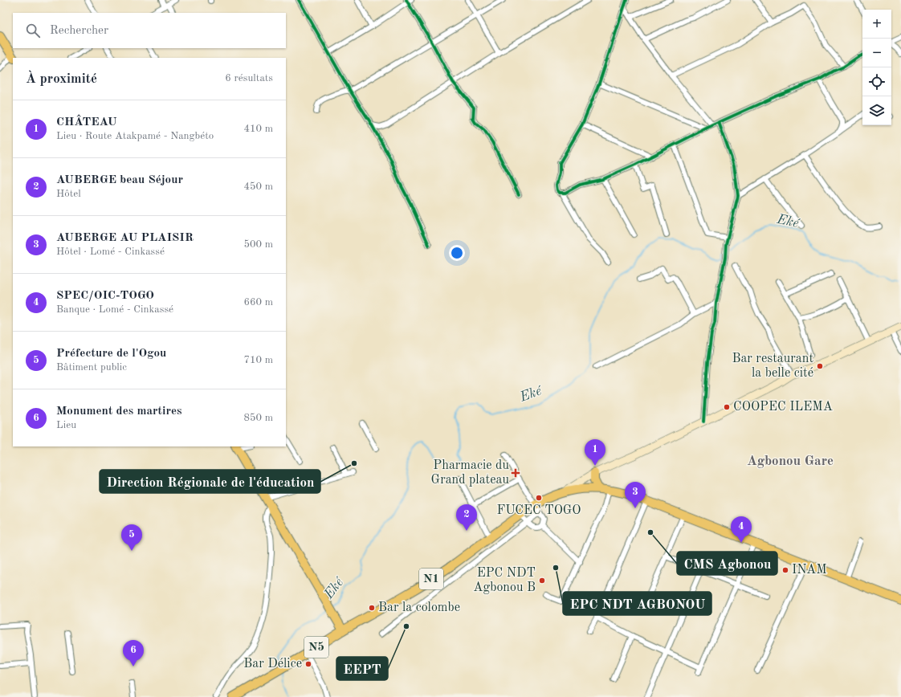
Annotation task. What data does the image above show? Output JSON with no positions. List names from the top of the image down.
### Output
{
  "streets": {
    "main road": ["N1", "N5"]
  },
  "crossings": [
    ["N1", "N5"]
  ],
  "districts": ["Agbonou Gare"],
  "water": ["Eké"],
  "places": {
    "other": [
      "Bar restaurant la belle cité",
      "COOPEC ILEMA",
      "Direction Régionale de l'éducation",
      "FUCEC TOGO",
      "CMS Agbonou",
      "EPC NDT AGBONOU",
      "INAM",
      "EPC NDT Agbonou B",
      "Bar la colombe",
      "EEPT",
      "Bar Délice"
    ],
    "health": ["Pharmacie du Grand plateau"]
  },
  "page": {
    "map_buttons": ["+", "−"],
    "search": "Rechercher",
    "heading": ["À proximité", "6 résultats"],
    "list": [
      {
        "mark": "1",
        "name": "CHÂTEAU",
        "note": "Lieu · Route Atakpamé - Nangbéto",
        "value": "410 m"
      },
      {
        "mark": "2",
        "name": "AUBERGE beau Séjour",
        "note": "Hôtel",
        "value": "450 m"
      },
      {
        "mark": "3",
        "name": "AUBERGE AU PLAISIR",
        "note": "Hôtel · Lomé - Cinkassé",
        "value": "500 m"
      },
      {
        "mark": "4",
        "name": "SPEC/OIC-TOGO",
        "note": "Banque · Lomé - Cinkassé",
        "value": "660 m"
      },
      {
        "mark": "5",
        "name": "Préfecture de l'Ogou",
        "note": "Bâtiment public",
        "value": "710 m"
      },
      {
        "mark": "6",
        "name": "Monument des martires",
        "note": "Lieu",
        "value": "850 m"
      }
    ],
    "pins": [
      "1",
      "3",
      "2",
      "4",
      "5",
      "6"
    ]
  }
}
